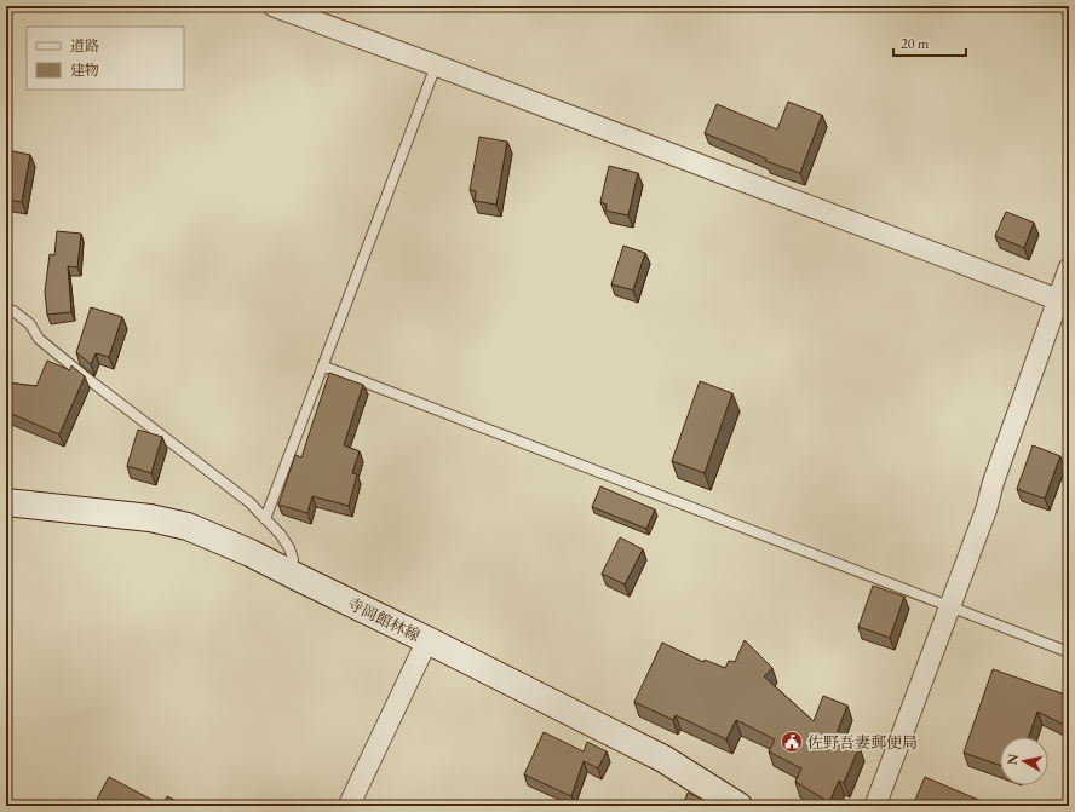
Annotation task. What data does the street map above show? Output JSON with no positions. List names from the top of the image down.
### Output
{
  "streets": {
    "main road": ["寺岡館林線"]
  },
  "places": {
    "public building": ["佐野吾妻郵便局"]
  },
  "legend": ["道路", "建物"],
  "scale_bar": "20 m",
  "north": "left"
}
